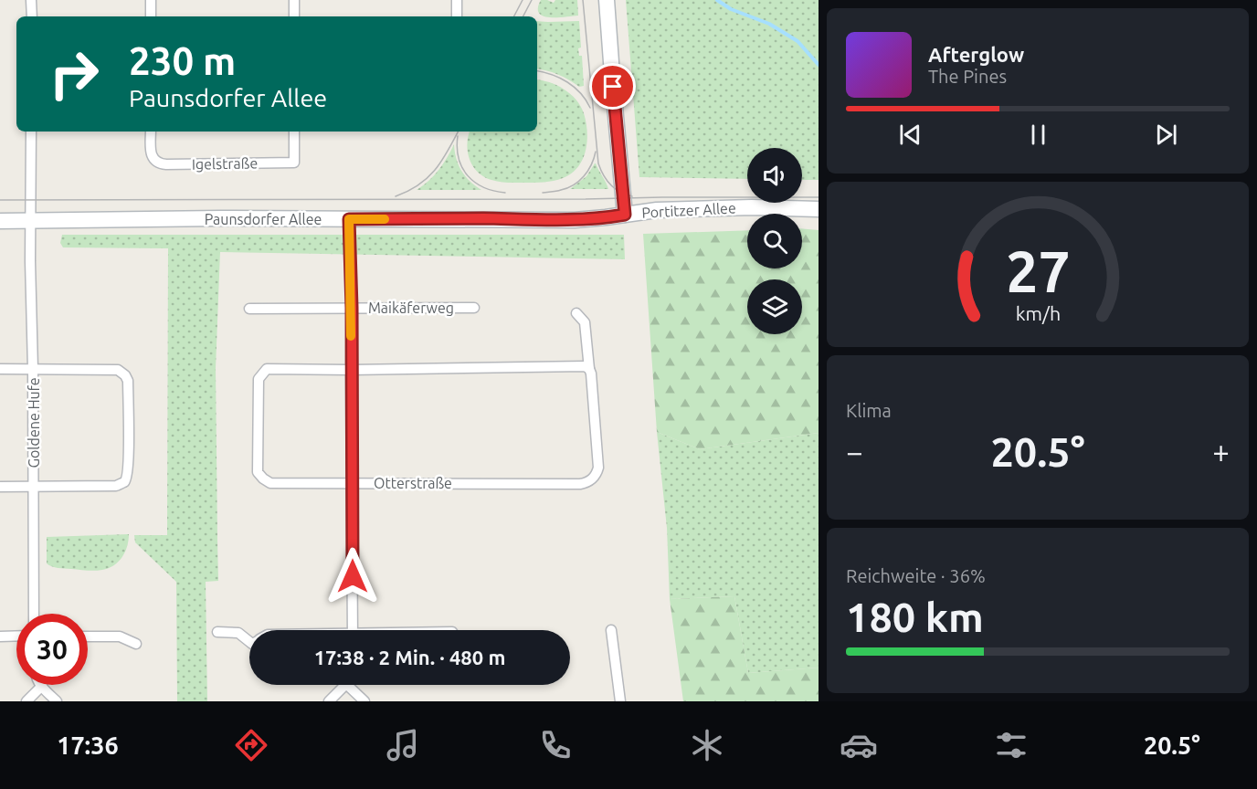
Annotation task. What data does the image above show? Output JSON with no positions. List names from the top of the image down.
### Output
{
  "streets": {
    "main road": ["Portitzer Allee", "Paunsdorfer Allee"],
    "street": [
      "Igelstraße",
      "Maikäferweg",
      "Goldene Hufe",
      "Otterstraße"
    ]
  },
  "crossings": [
    ["Portitzer Allee", "Paunsdorfer Allee"],
    ["Paunsdorfer Allee", "Goldene Hufe"]
  ],
  "page": {
    "turn": ["230 m", "Paunsdorfer Allee"],
    "song": ["Afterglow", "The Pines"],
    "tile": [
      "Klima",
      ["Reichweite · 36%", "180 km"]
    ],
    "heat": ["−", "20.5°", "+"],
    "limit": "30",
    "trip": "17:38 · 2 Min. · 480 m",
    "tabs": ["17:36", "20.5°"],
    "gauge": ["27", "km/h"]
  }
}
